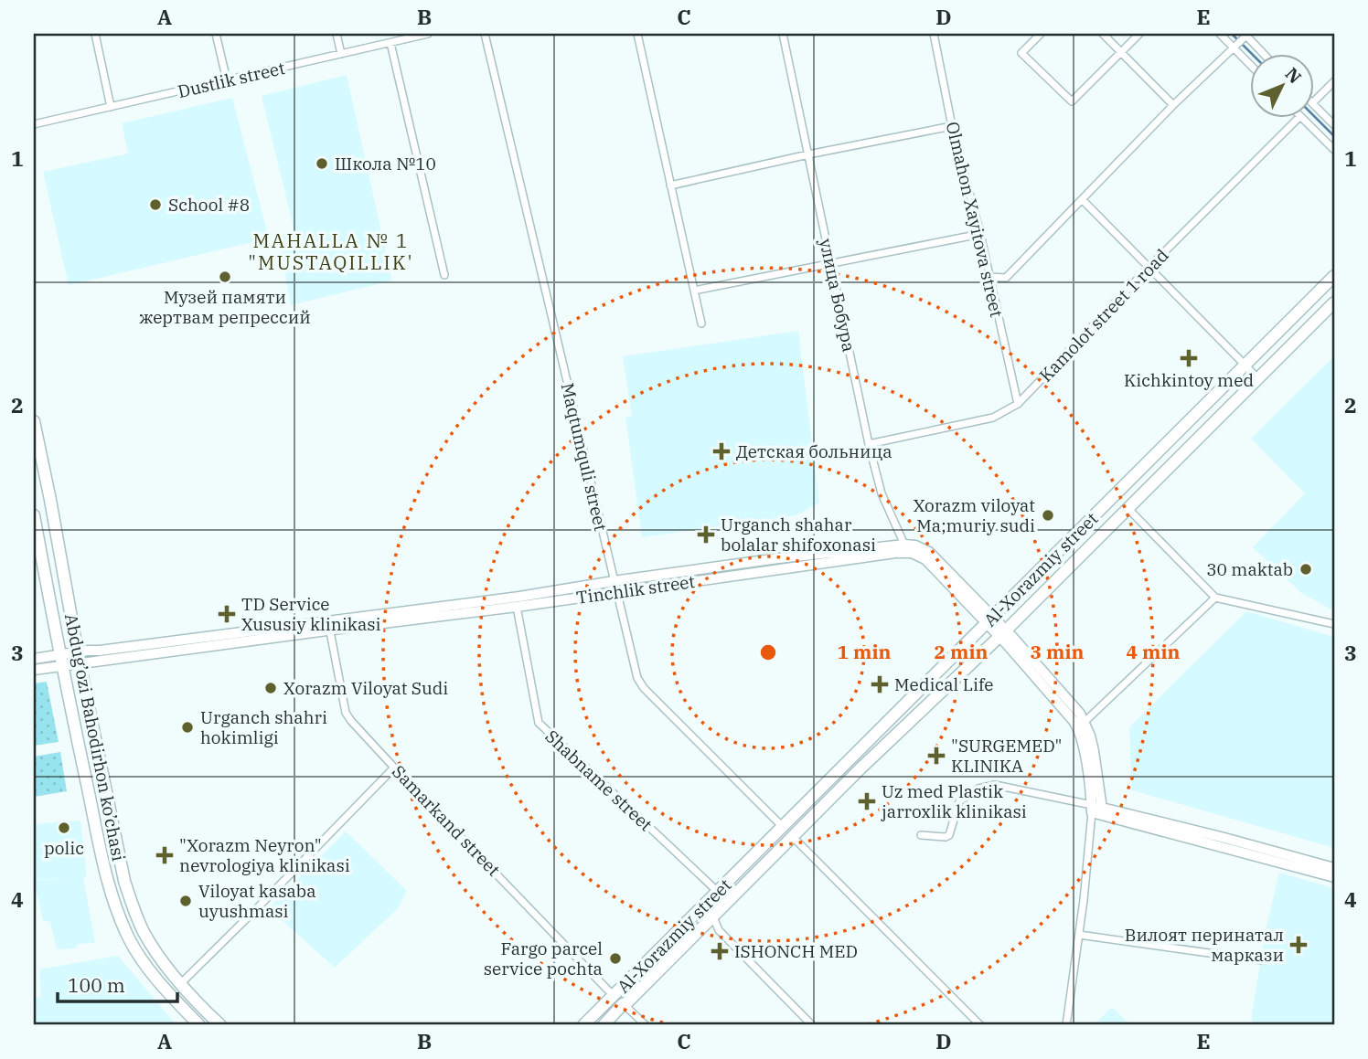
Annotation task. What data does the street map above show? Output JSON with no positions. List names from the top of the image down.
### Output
{
  "streets": {
    "main road": ["Al-Xorazmiy street", "Tinchlik street", "Abdug’ozi Bahodirhon ko’chasi"],
    "street": [
      "Dustlik street",
      "Olmahon Xayitova street",
      "улица Бобура",
      "Kamolot street 1 road",
      "Maqtumquli street",
      "Shabname street",
      "Samarkand street"
    ]
  },
  "crossings": [
    ["Olmahon Xayitova street", "Kamolot street 1 road"],
    ["улица Бобура", "Kamolot street 1 road"],
    ["улица Бобура", "Tinchlik street"],
    ["Maqtumquli street", "Al-Xorazmiy street"],
    ["Maqtumquli street", "Tinchlik street"],
    ["Al-Xorazmiy street", "Tinchlik street"],
    ["Al-Xorazmiy street", "Shabname street"],
    ["Al-Xorazmiy street", "Samarkand street"],
    ["Tinchlik street", "Abdug’ozi Bahodirhon ko’chasi"],
    ["Tinchlik street", "Shabname street"],
    ["Tinchlik street", "Samarkand street"]
  ],
  "districts": ["MAHALLA № 1 \"MUSTAQILLIK'"],
  "places": {
    "other": [
      "Школа №10",
      "School #8",
      "Музей памяти жертвам репрессий",
      "Xorazm viloyat Ma;muriy sudi",
      "30 maktab",
      "Xorazm Viloyat Sudi",
      "Urganch shahri hokimligi",
      "polic",
      "Viloyat kasaba uyushmasi",
      "Fargo parcel service pochta"
    ],
    "health": [
      "Kichkintoy med",
      "Детская больница",
      "Urganch shahar bolalar shifoxonasi",
      "TD Service Xususiy klinikasi",
      "Medical Life",
      "\"SURGEMED\" KLINIKA",
      "Uz med Plastik jarroxlik klinikasi",
      "\"Xorazm Neyron\" nevrologiya klinikasi",
      "Вилоят перинатал маркази",
      "ISHONCH MED"
    ]
  },
  "scale_bar": "100 m",
  "north": "top right",
  "grid": {
    "columns": [
      "A",
      "B",
      "C",
      "D",
      "E"
    ],
    "rows": [
      "1",
      "2",
      "3",
      "4"
    ]
  },
  "rings": [
    "1 min",
    "2 min",
    "3 min",
    "4 min"
  ]
}
